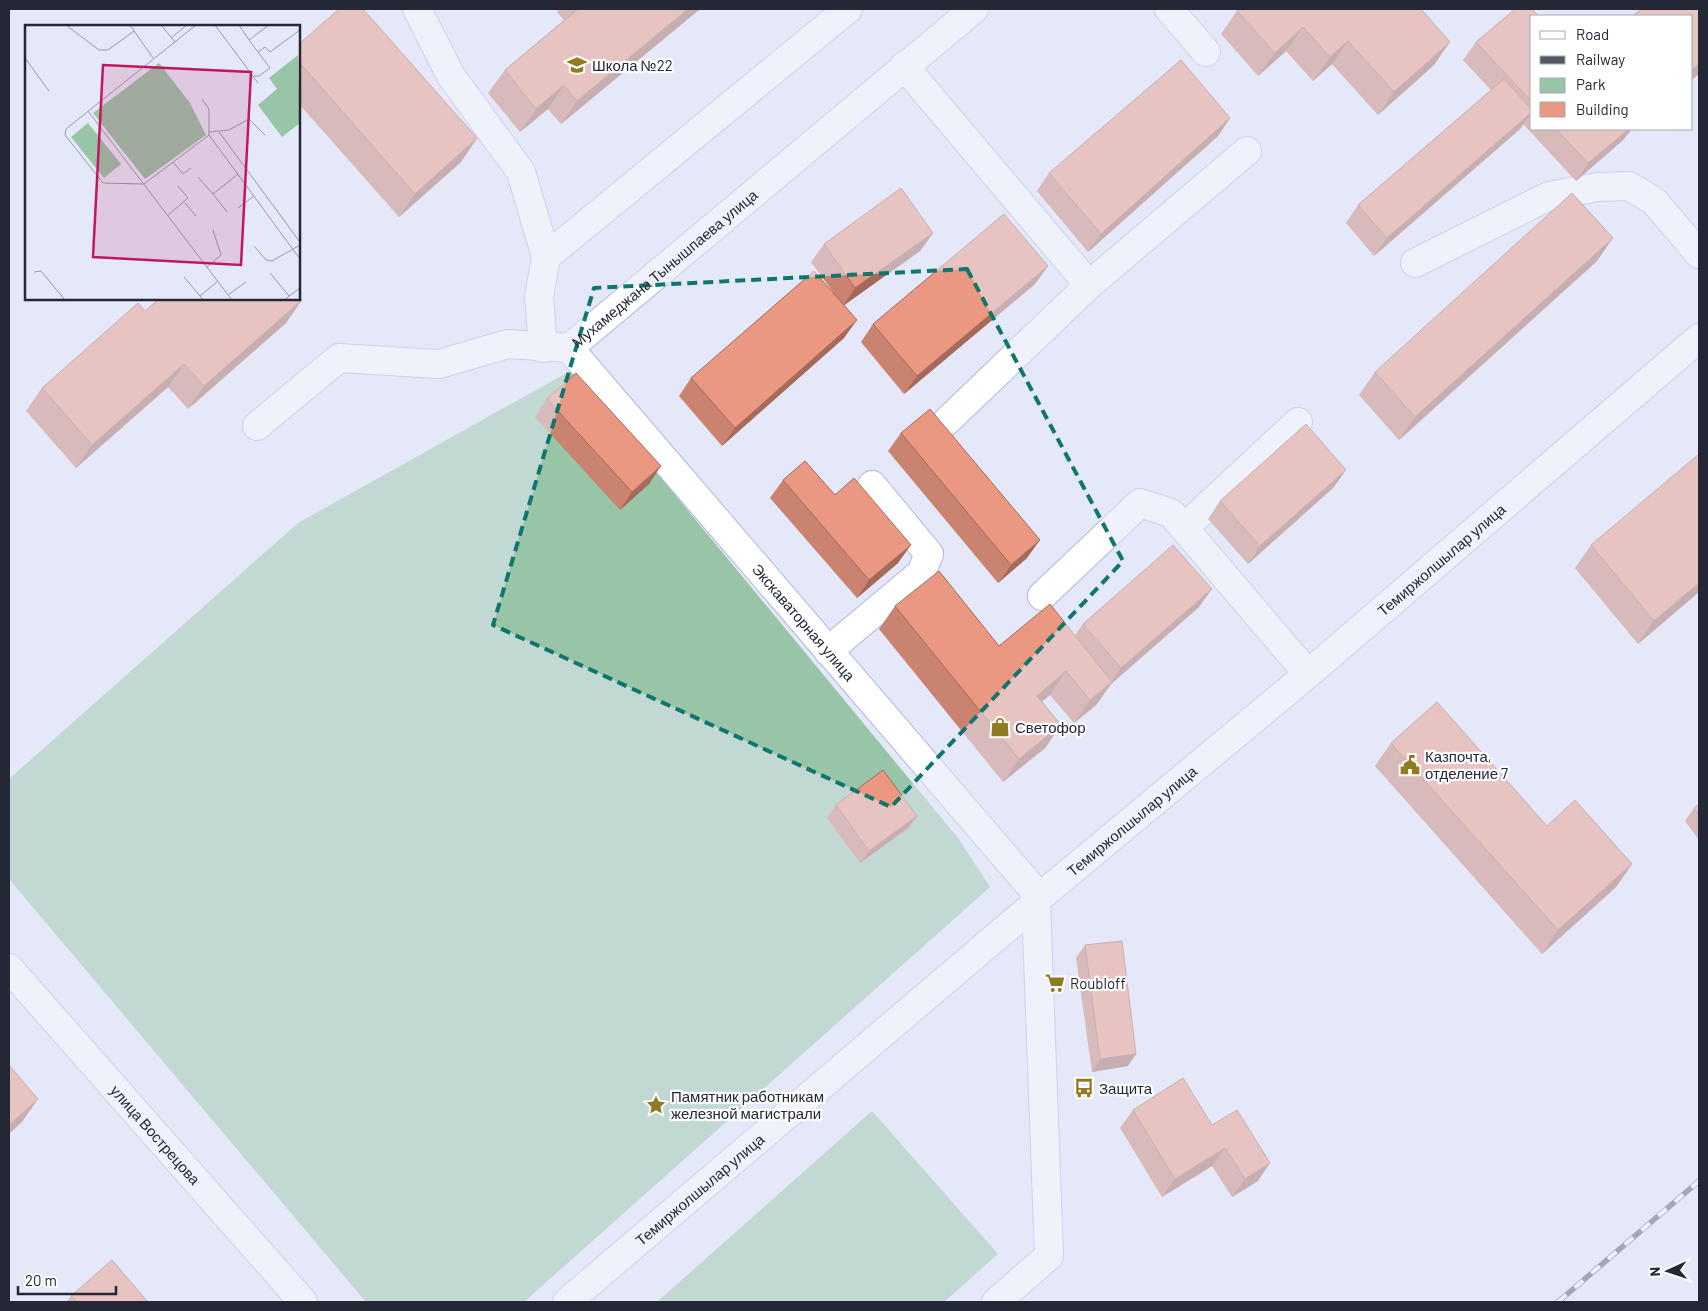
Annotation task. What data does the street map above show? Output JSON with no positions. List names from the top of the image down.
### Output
{
  "streets": {
    "street": [
      "Мухамеджана Тынышпаева улица",
      "Темиржолшылар улица",
      "Экскаваторная улица",
      "улица Вострецова"
    ]
  },
  "crossings": [
    ["Мухамеджана Тынышпаева улица", "Экскаваторная улица"],
    ["Темиржолшылар улица", "Экскаваторная улица"]
  ],
  "places": {
    "school or university": ["Школа №22"],
    "shop": ["Светофор"],
    "public building": ["Казпочта, отделение 7"],
    "supermarket": ["Roubloff"],
    "bus stop": ["Защита"],
    "place": ["Памятник работникам железной магистрали"]
  },
  "legend": [
    "Road",
    "Railway",
    "Park",
    "Building"
  ],
  "scale_bar": "20 m",
  "north": "left"
}
